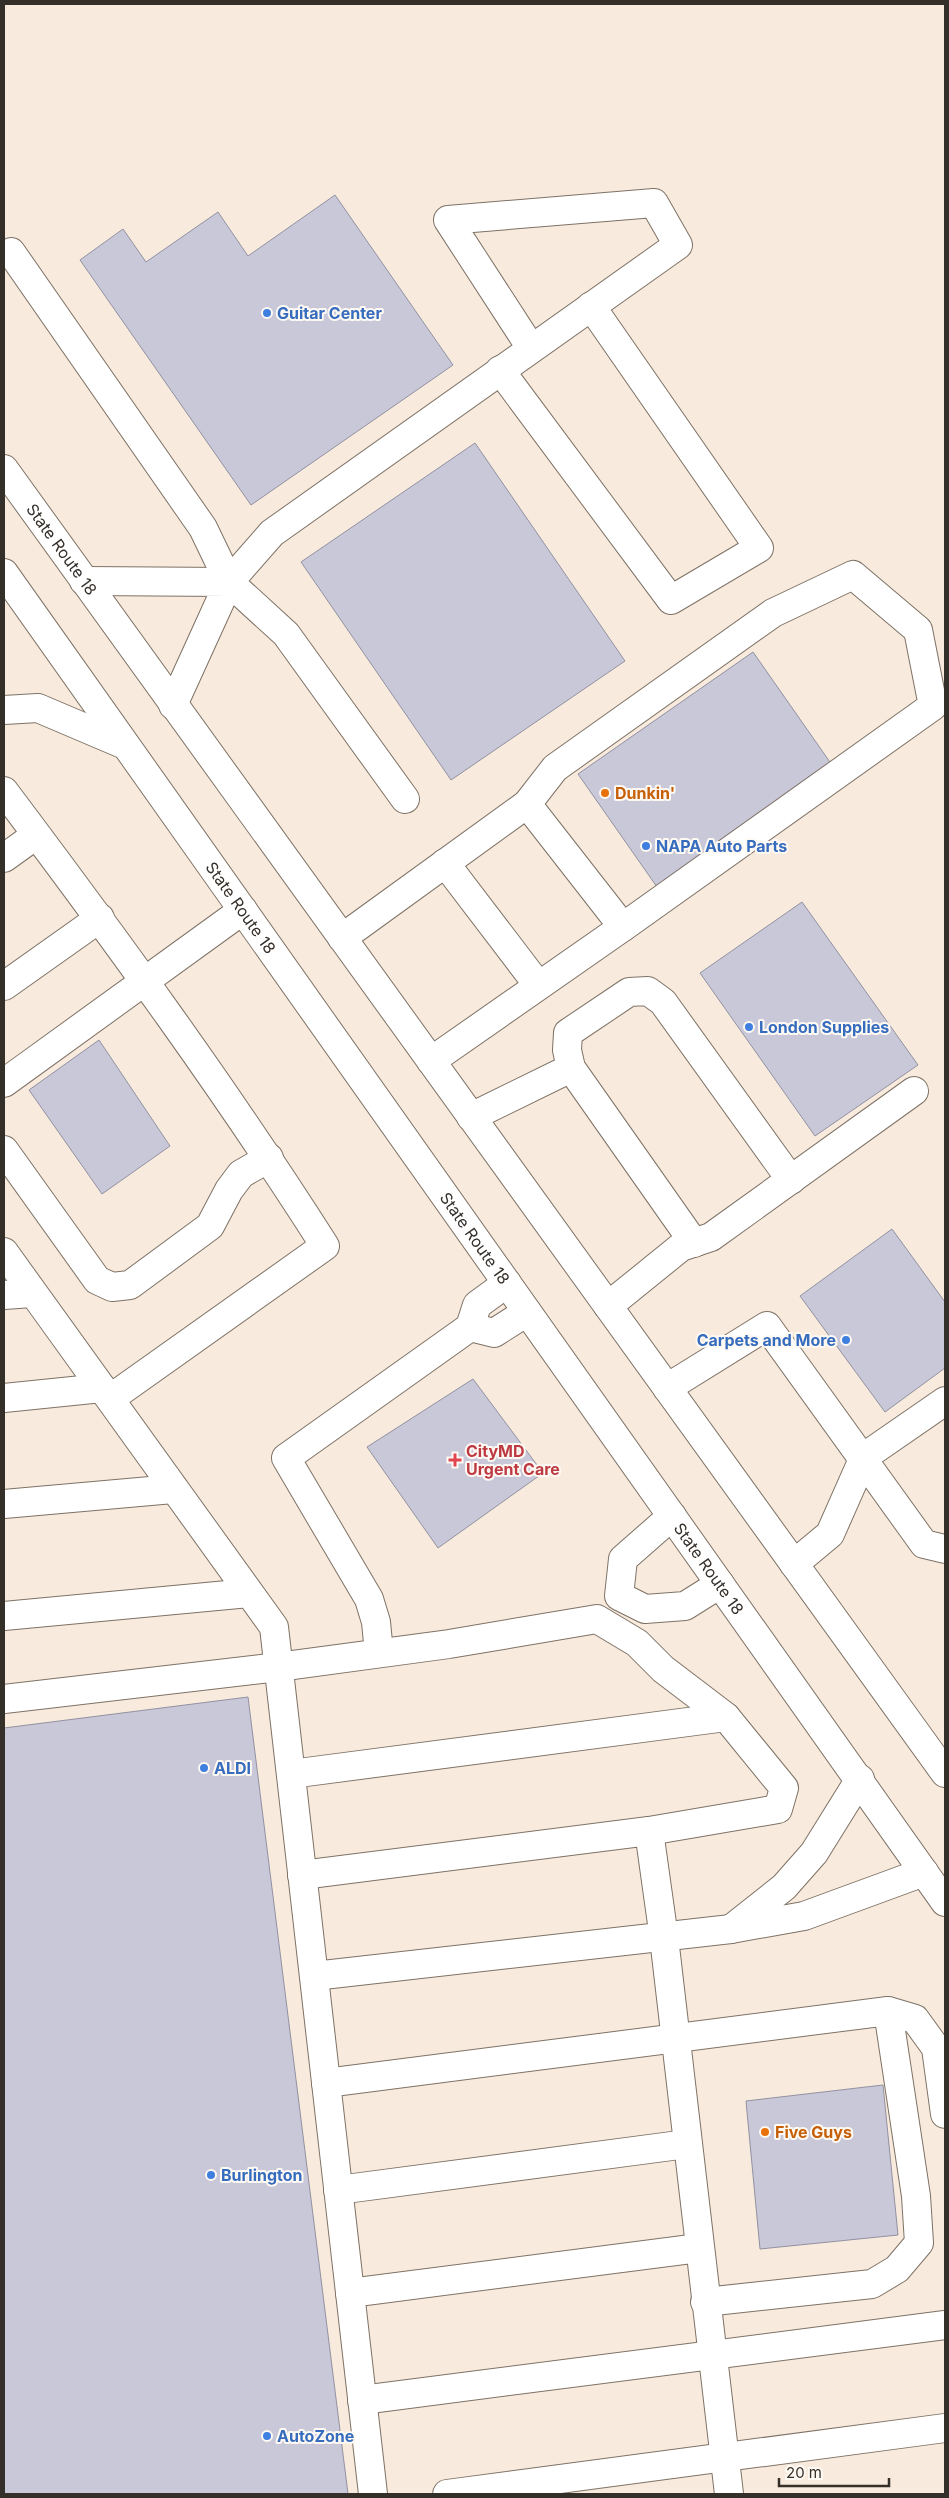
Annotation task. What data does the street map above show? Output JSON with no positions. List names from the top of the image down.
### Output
{
  "streets": {
    "main road": ["State Route 18"]
  },
  "places": {
    "other": [
      "Guitar Center",
      "Dunkin'",
      "NAPA Auto Parts",
      "London Supplies",
      "Carpets and More",
      "ALDI",
      "Five Guys",
      "Burlington",
      "AutoZone"
    ],
    "health": ["CityMD Urgent Care"]
  },
  "scale_bar": "20 m"
}
